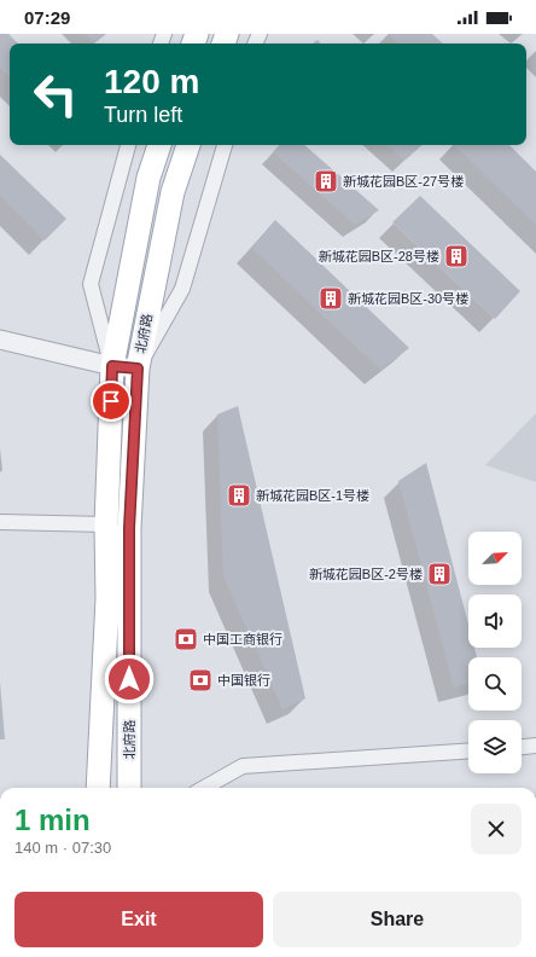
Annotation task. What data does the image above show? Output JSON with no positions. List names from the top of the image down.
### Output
{
  "streets": {
    "main road": ["北府路"]
  },
  "places": {
    "building": [
      "新城花园B区-27号楼",
      "新城花园B区-28号楼",
      "新城花园B区-30号楼",
      "新城花园B区-1号楼",
      "新城花园B区-2号楼"
    ],
    "bank": ["中国工商银行", "中国银行"]
  },
  "north": "top right",
  "page": {
    "status": "07:29",
    "turn": ["120 m", "Turn left"],
    "heading": ["1 min", "140 m · 07:30"],
    "buttons": ["Exit", "Share"]
  }
}
